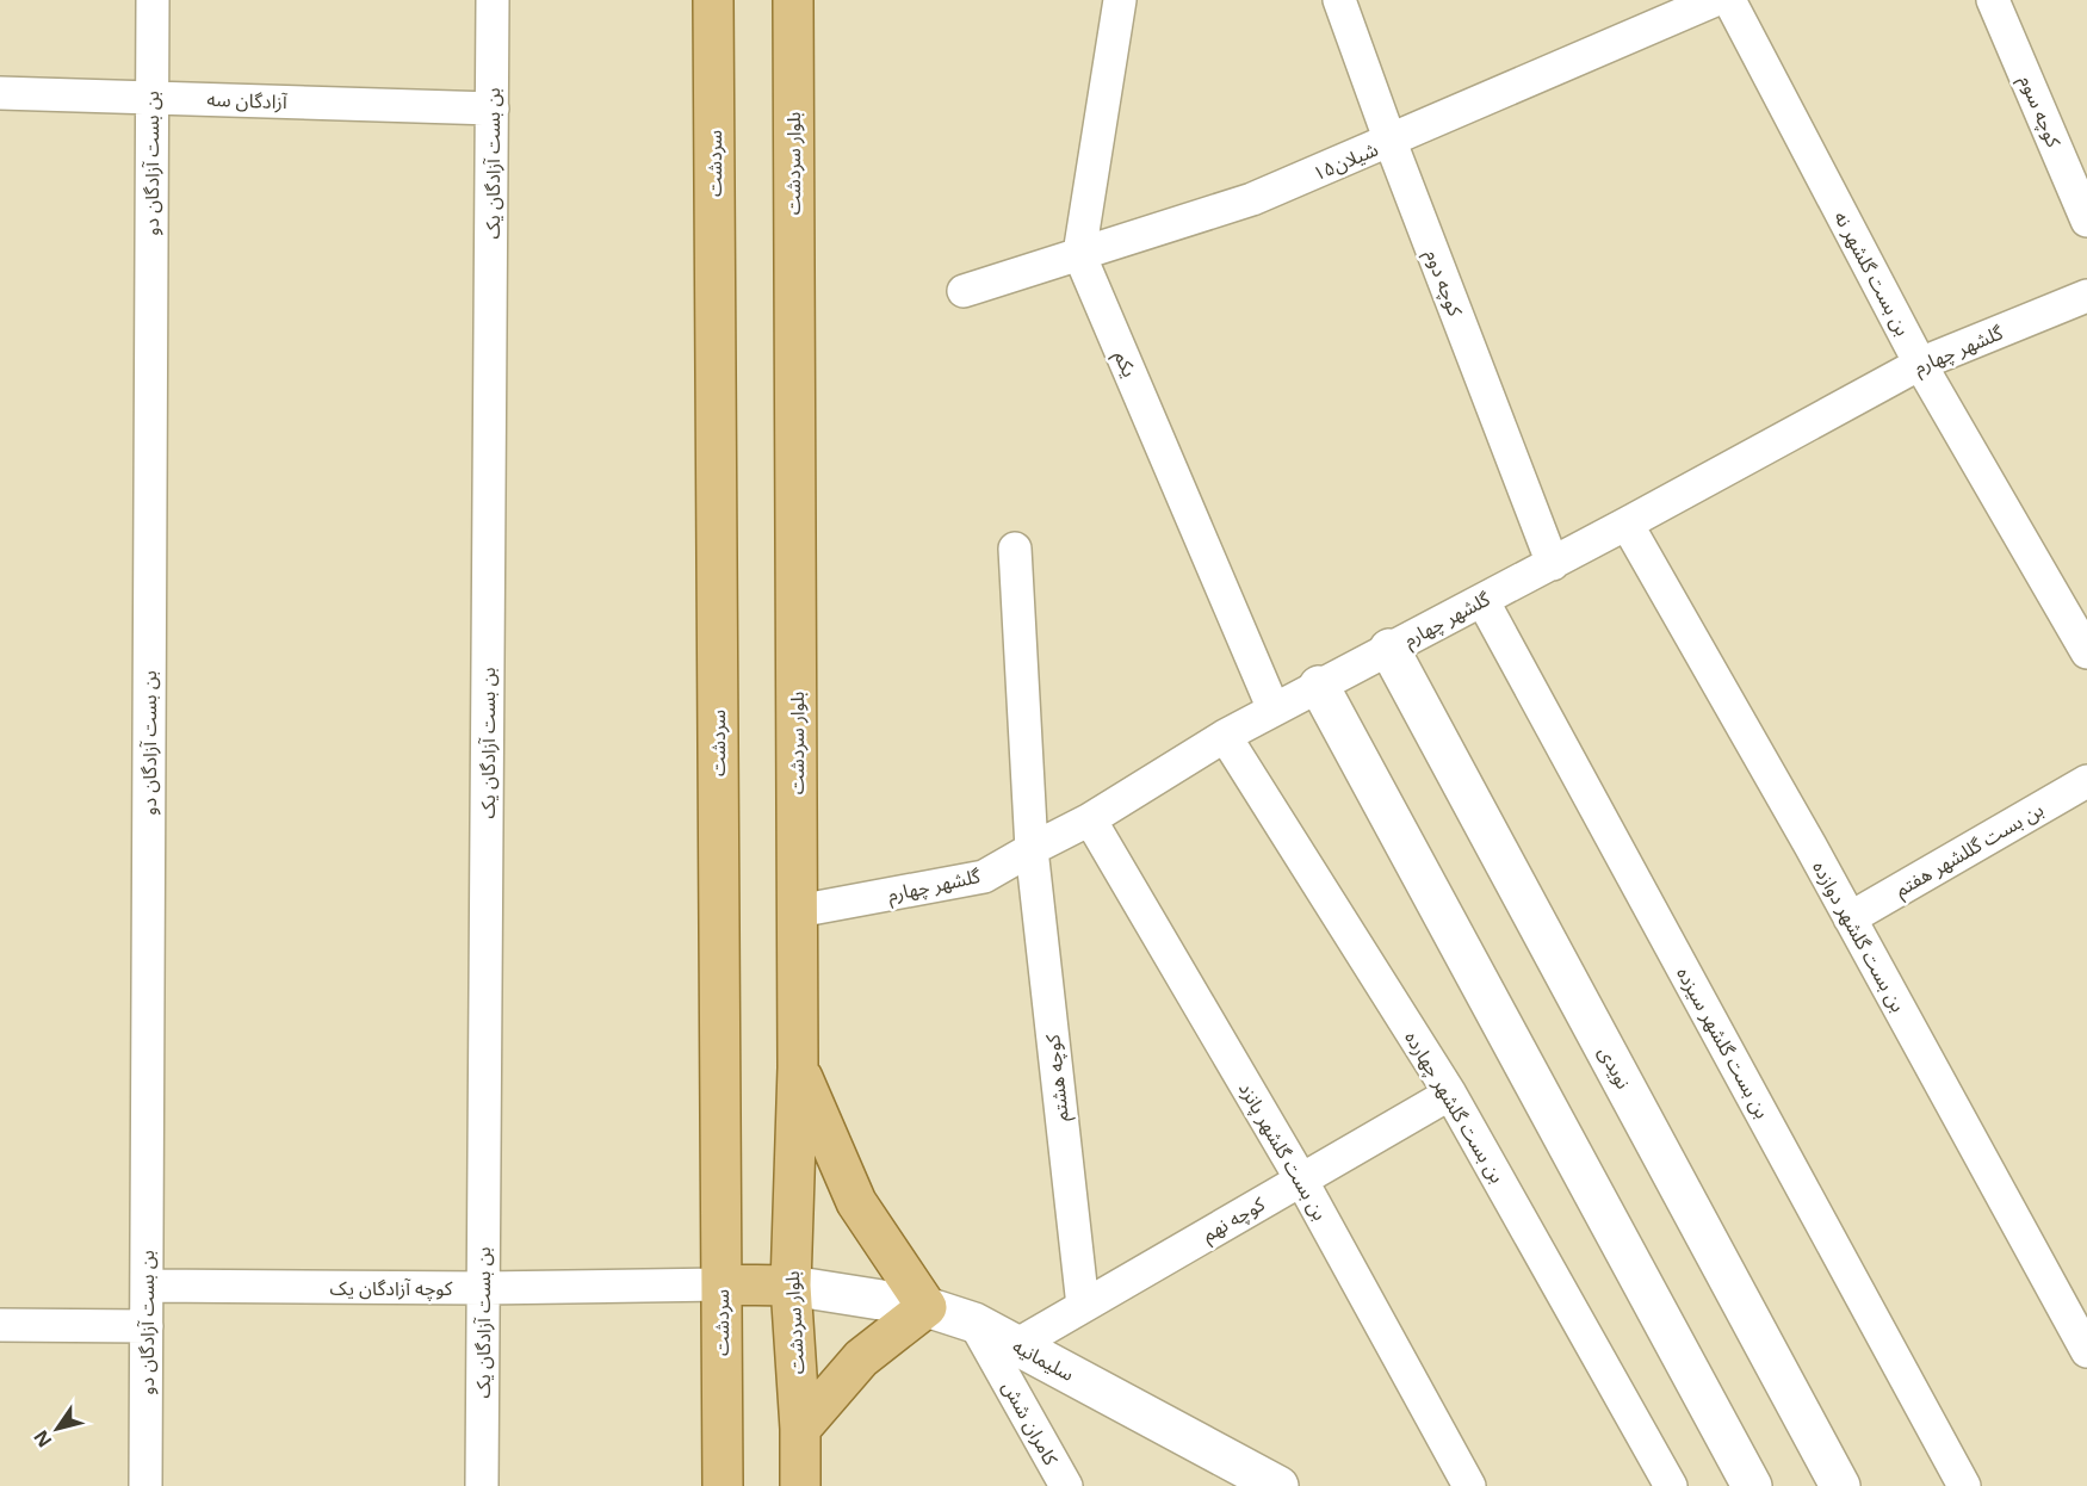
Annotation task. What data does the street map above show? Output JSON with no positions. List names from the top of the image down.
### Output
{
  "streets": {
    "main road": ["سردشت", "بلوار سردشت"],
    "street": [
      "آزادگان سه",
      "کوچه سوم",
      "شیلان۱۵",
      "بن بست آزادگان دو",
      "بن بست آزادگان یک",
      "بن بست گلشهر نه",
      "کوچه دوم",
      "گلشهر چهارم",
      "یکم",
      "بن بست گللشهر هفتم",
      "بن بست گلشهر دوازده",
      "بن بست گلشهر سیزده",
      "نویدی",
      "کوچه هشتم",
      "بن بست گلشهر چهارده",
      "بن بست گلشهر پانزد",
      "کوچه نهم",
      "کوچه آزادگان یک",
      "سلیمانیه",
      "کامران شش"
    ]
  },
  "crossings": [
    ["آزادگان سه", "بن بست آزادگان دو"],
    ["آزادگان سه", "بن بست آزادگان یک"],
    ["شیلان۱۵", "کوچه دوم"],
    ["شیلان۱۵", "یکم"],
    ["بن بست آزادگان دو", "کوچه آزادگان یک"],
    ["بن بست آزادگان یک", "کوچه آزادگان یک"],
    ["سردشت", "کوچه آزادگان یک"],
    ["بلوار سردشت", "گلشهر چهارم"],
    ["بلوار سردشت", "سلیمانیه"],
    ["بن بست گلشهر نه", "گلشهر چهارم"],
    ["کوچه دوم", "گلشهر چهارم"],
    ["گلشهر چهارم", "یکم"],
    ["گلشهر چهارم", "بن بست گلشهر دوازده"],
    ["گلشهر چهارم", "بن بست گلشهر سیزده"],
    ["گلشهر چهارم", "نویدی"],
    ["گلشهر چهارم", "کوچه هشتم"],
    ["گلشهر چهارم", "بن بست گلشهر چهارده"],
    ["گلشهر چهارم", "بن بست گلشهر پانزد"],
    ["بن بست گللشهر هفتم", "بن بست گلشهر دوازده"],
    ["کوچه هشتم", "کوچه نهم"],
    ["بن بست گلشهر چهارده", "کوچه نهم"],
    ["بن بست گلشهر پانزد", "کوچه نهم"],
    ["کوچه نهم", "سلیمانیه"],
    ["سلیمانیه", "کامران شش"]
  ],
  "north": "bottom left"
}
